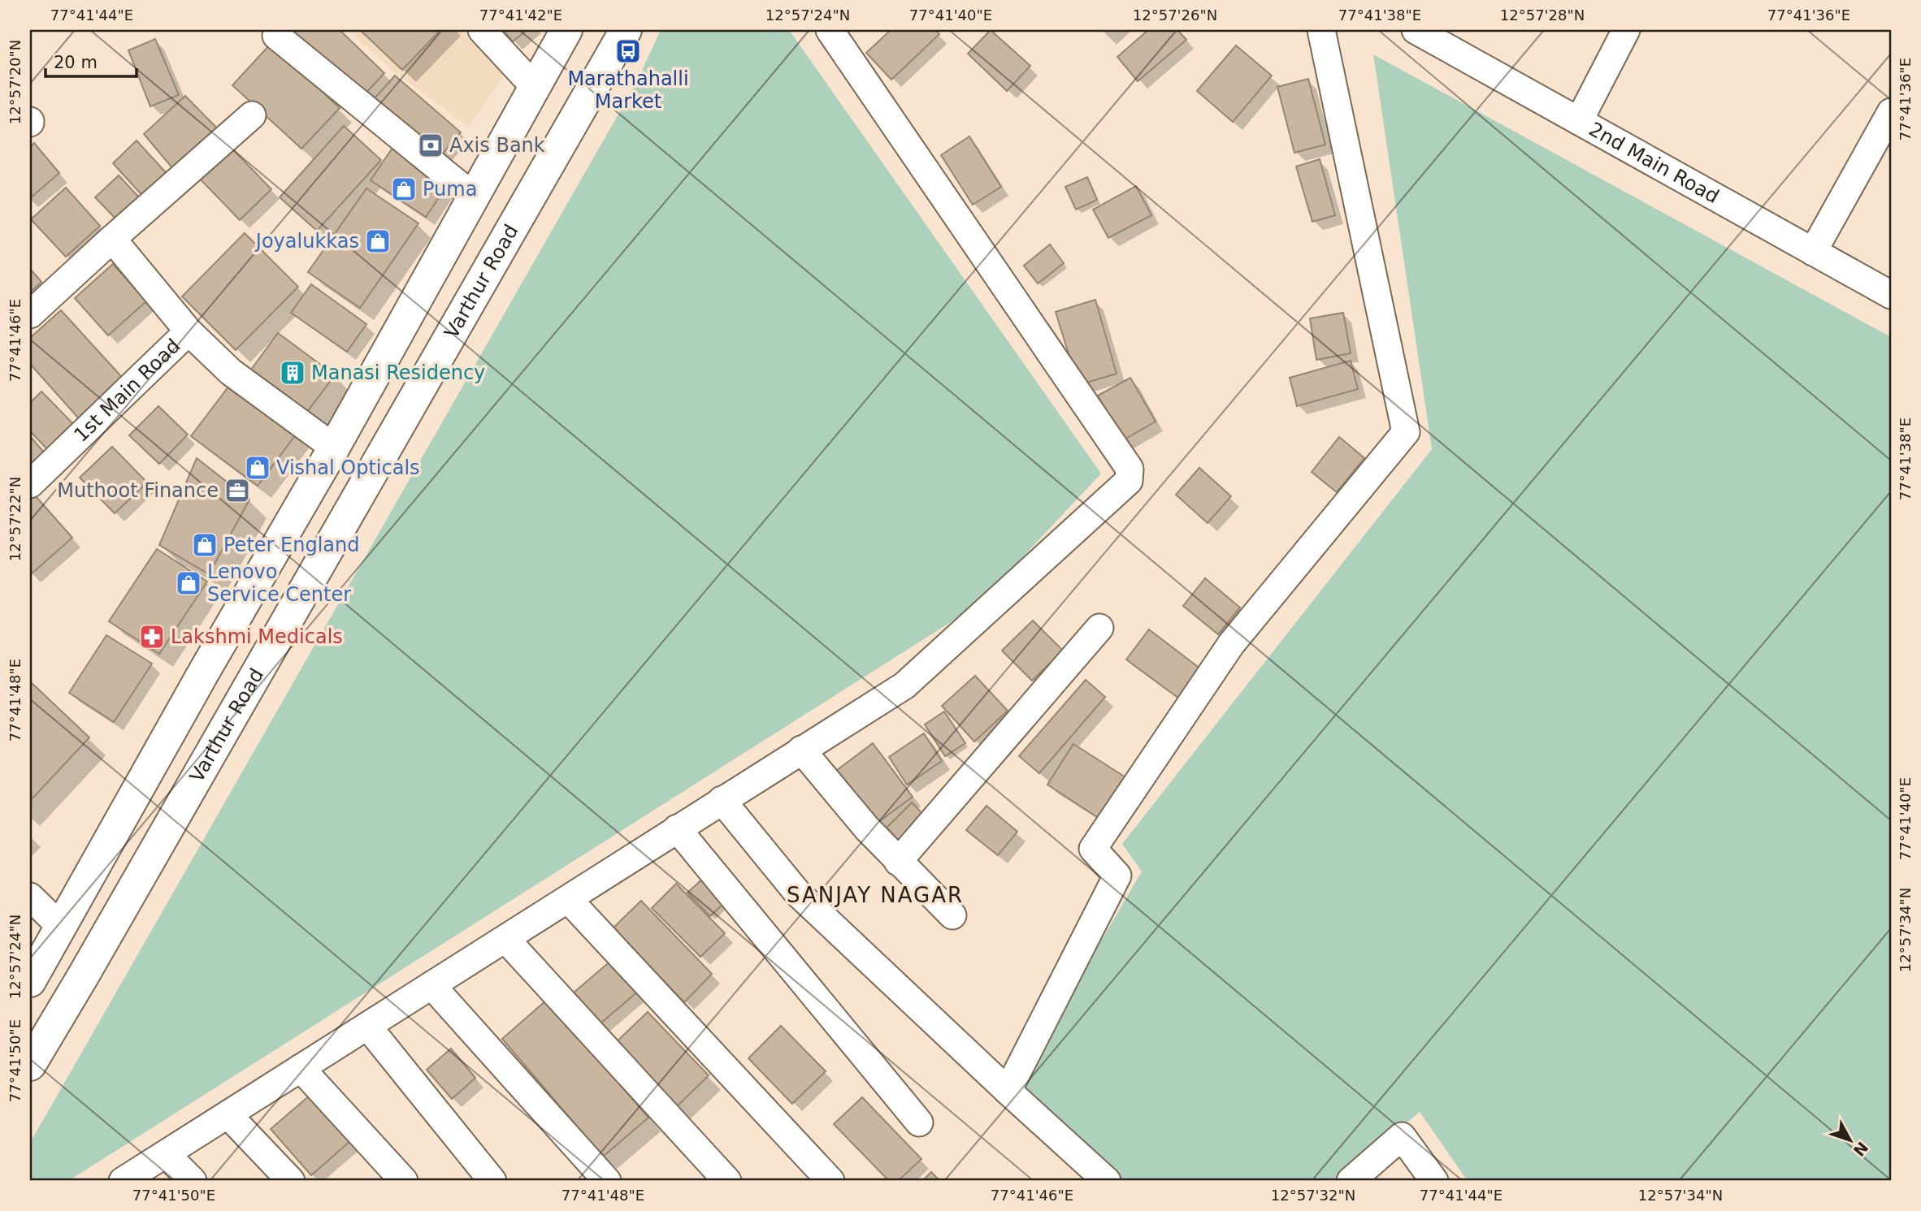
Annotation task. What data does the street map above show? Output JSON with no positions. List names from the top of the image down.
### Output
{
  "streets": {
    "main road": ["Varthur Road"],
    "street": ["2nd Main Road", "1st Main Road"]
  },
  "districts": ["SANJAY NAGAR"],
  "places": {
    "bus stop": ["Marathahalli Market"],
    "bank": ["Axis Bank"],
    "shop": [
      "Puma",
      "Joyalukkas",
      "Vishal Opticals",
      "Peter England",
      "Lenovo Service Center"
    ],
    "building": ["Manasi Residency"],
    "office": ["Muthoot Finance"],
    "pharmacy": ["Lakshmi Medicals"]
  },
  "scale_bar": "20 m",
  "north": "bottom right",
  "coordinates": [
    "77°41'44\"E",
    "77°41'42\"E",
    "12°57'24\"N",
    "77°41'40\"E",
    "12°57'26\"N",
    "77°41'38\"E",
    "12°57'28\"N",
    "77°41'36\"E",
    "12°57'20\"N",
    "77°41'46\"E",
    "12°57'22\"N",
    "77°41'48\"E",
    "12°57'34\"N",
    "77°41'50\"E",
    "12°57'32\"N"
  ]
}
